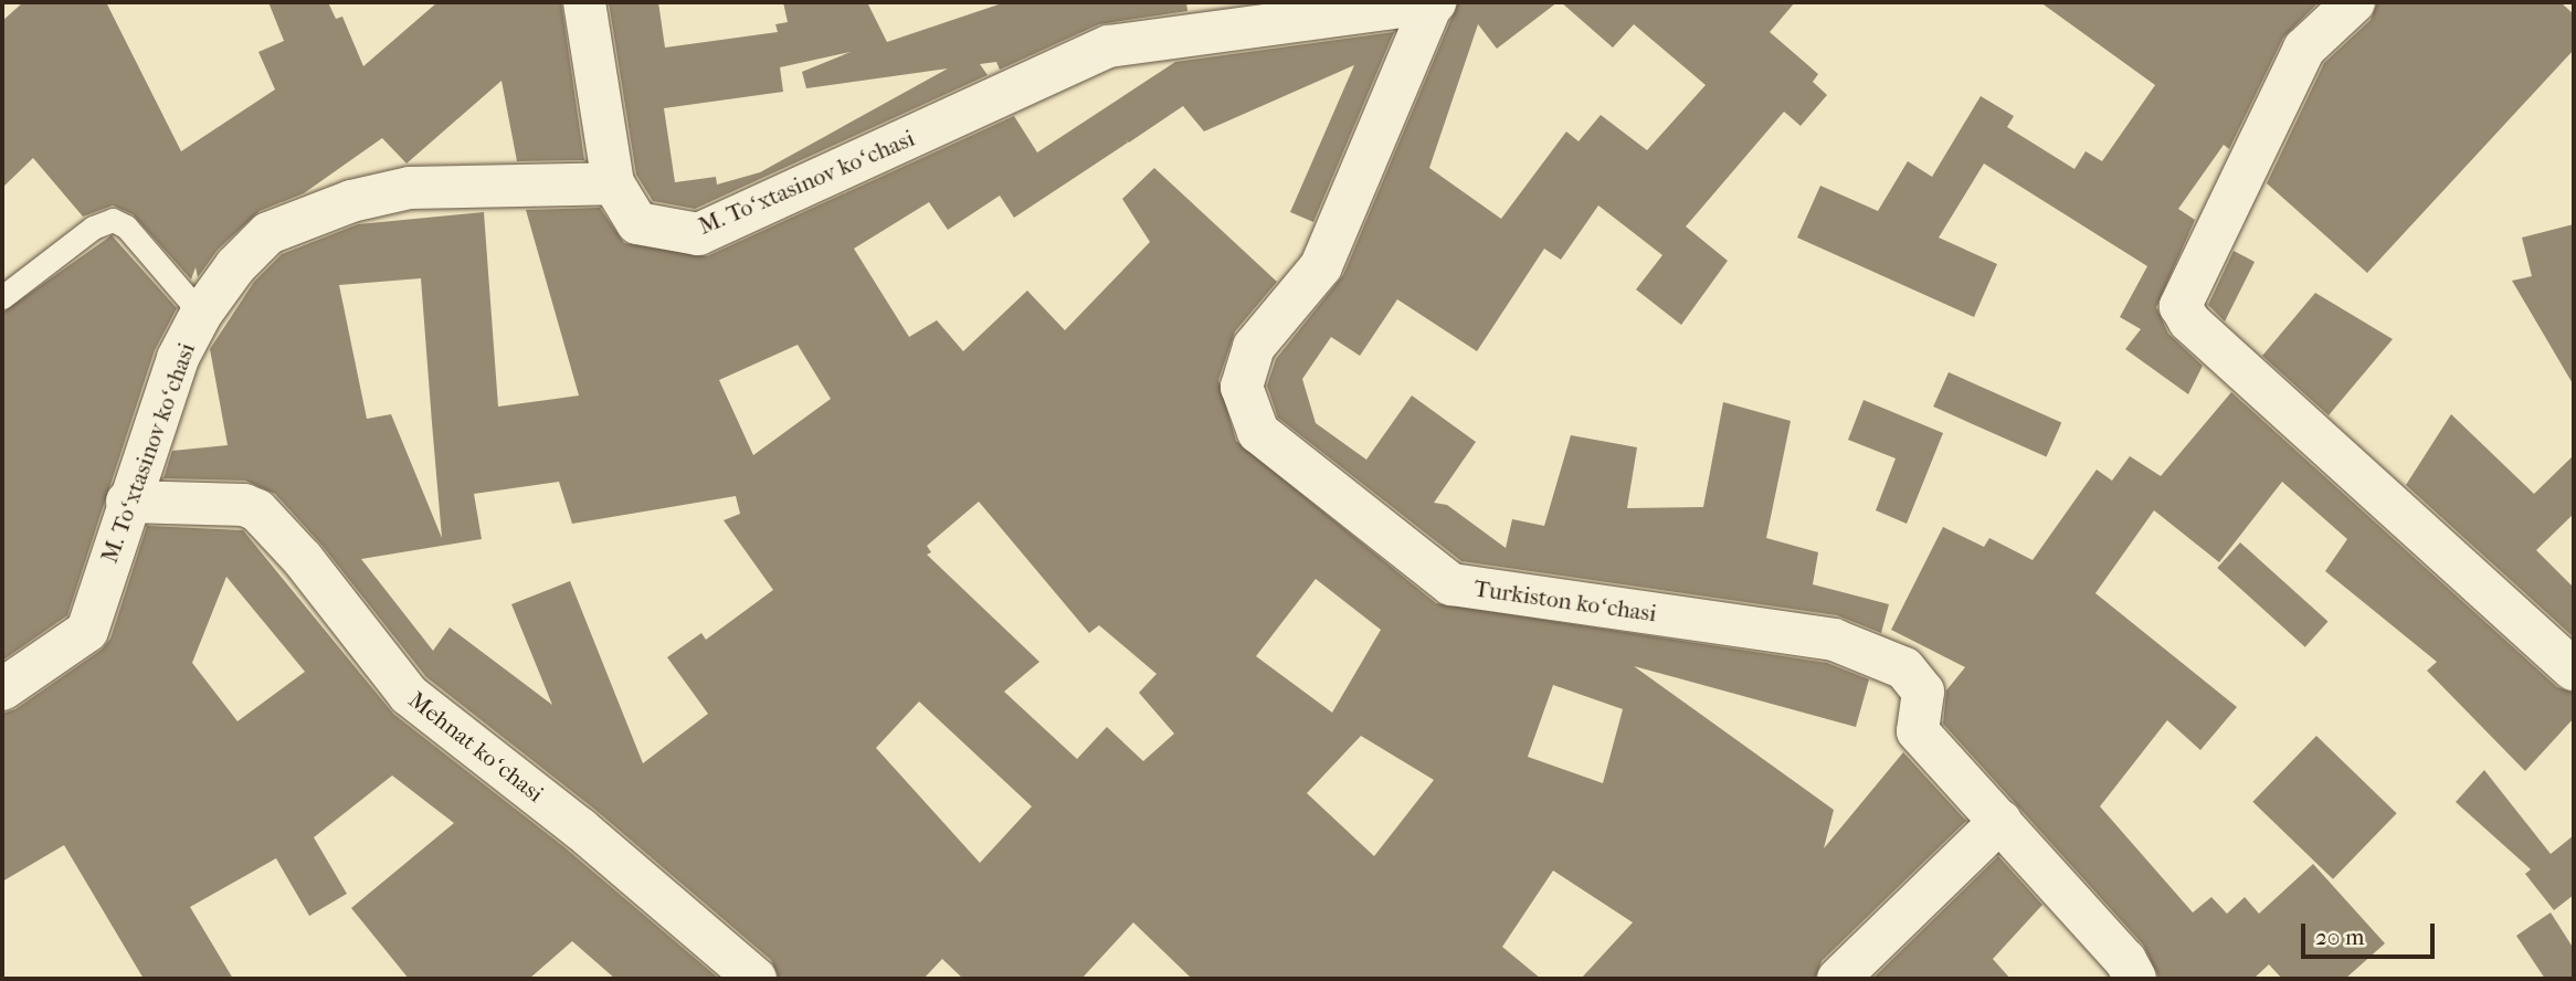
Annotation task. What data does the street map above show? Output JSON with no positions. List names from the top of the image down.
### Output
{
  "streets": {
    "street": ["M. Toʻxtasinov koʻchasi", "Turkiston koʻchasi", "Mehnat koʻchasi"]
  },
  "crossings": [
    ["M. Toʻxtasinov koʻchasi", "Turkiston koʻchasi"],
    ["M. Toʻxtasinov koʻchasi", "Mehnat koʻchasi"]
  ],
  "scale_bar": "20 m"
}
